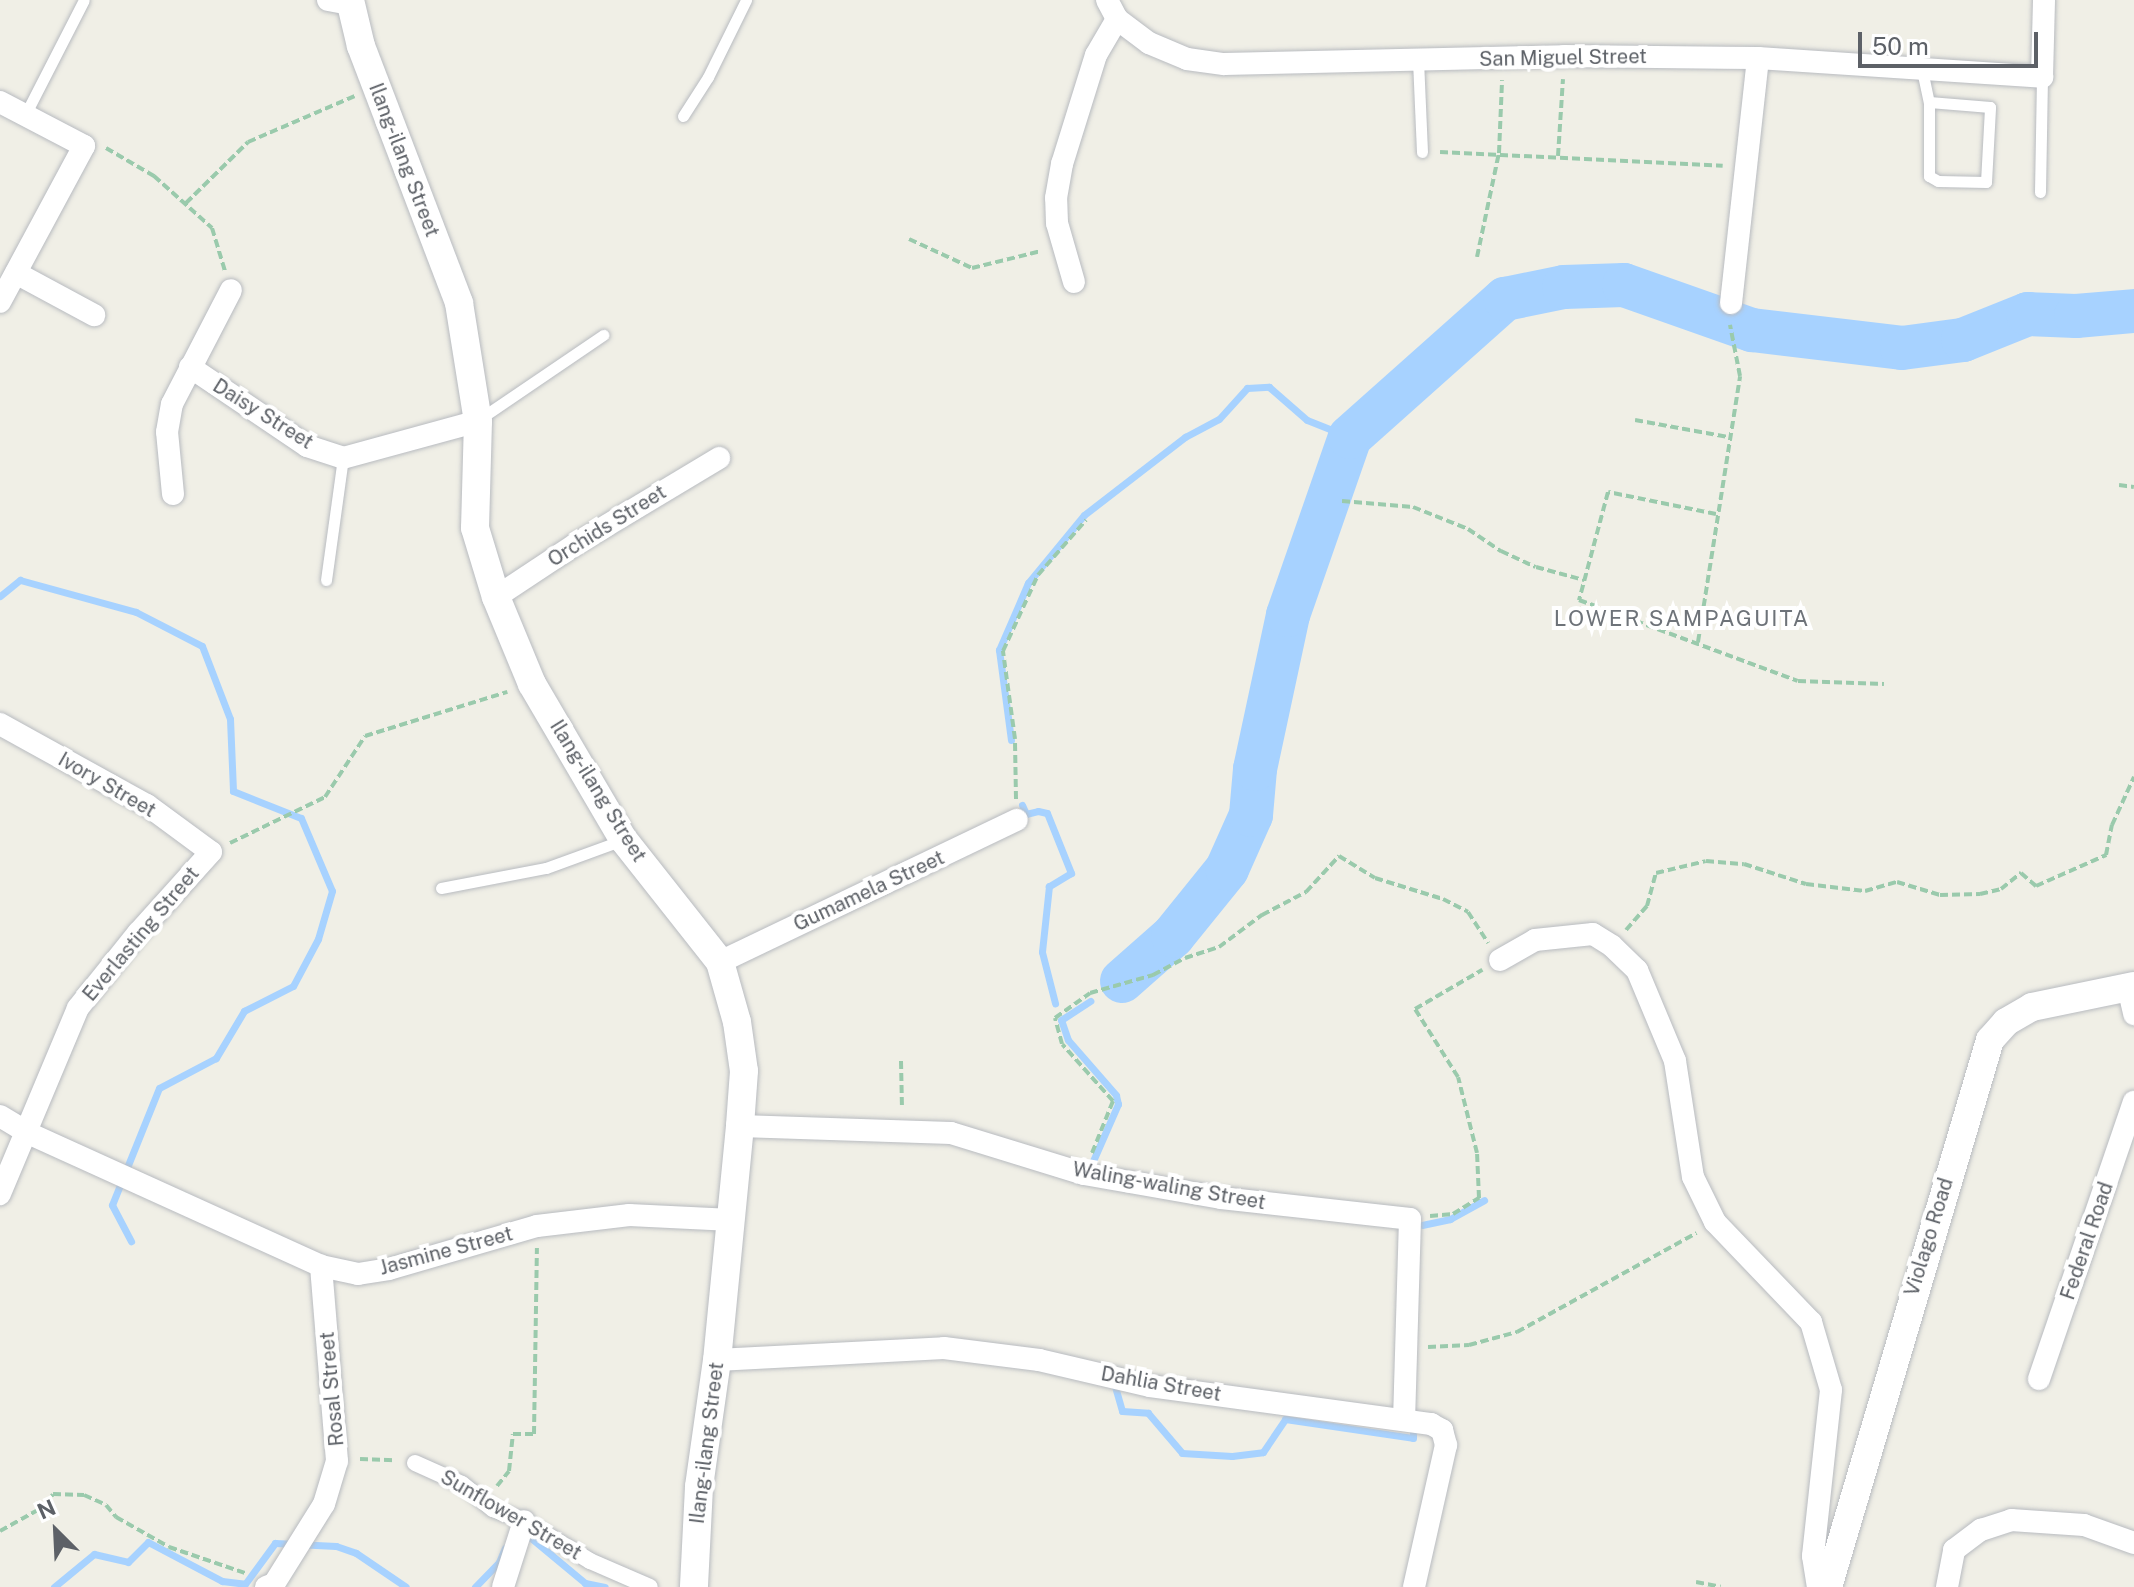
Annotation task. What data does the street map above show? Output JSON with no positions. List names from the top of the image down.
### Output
{
  "streets": {
    "street": [
      "San Miguel Street",
      "Ilang-ilang Street",
      "Daisy Street",
      "Orchids Street",
      "Ivory Street",
      "Gumamela Street",
      "Everlasting Street",
      "Waling-waling Street",
      "Violago Road",
      "Federal Road",
      "Jasmine Street",
      "Dahlia Street",
      "Rosal Street",
      "Sunflower Street"
    ]
  },
  "crossings": [
    ["Ilang-ilang Street", "Orchids Street"],
    ["Ilang-ilang Street", "Gumamela Street"],
    ["Ilang-ilang Street", "Waling-waling Street"],
    ["Ilang-ilang Street", "Jasmine Street"],
    ["Ilang-ilang Street", "Dahlia Street"],
    ["Ivory Street", "Everlasting Street"],
    ["Everlasting Street", "Jasmine Street"],
    ["Jasmine Street", "Rosal Street"]
  ],
  "districts": ["LOWER SAMPAGUITA"],
  "scale_bar": "50 m",
  "north": "top left"
}
